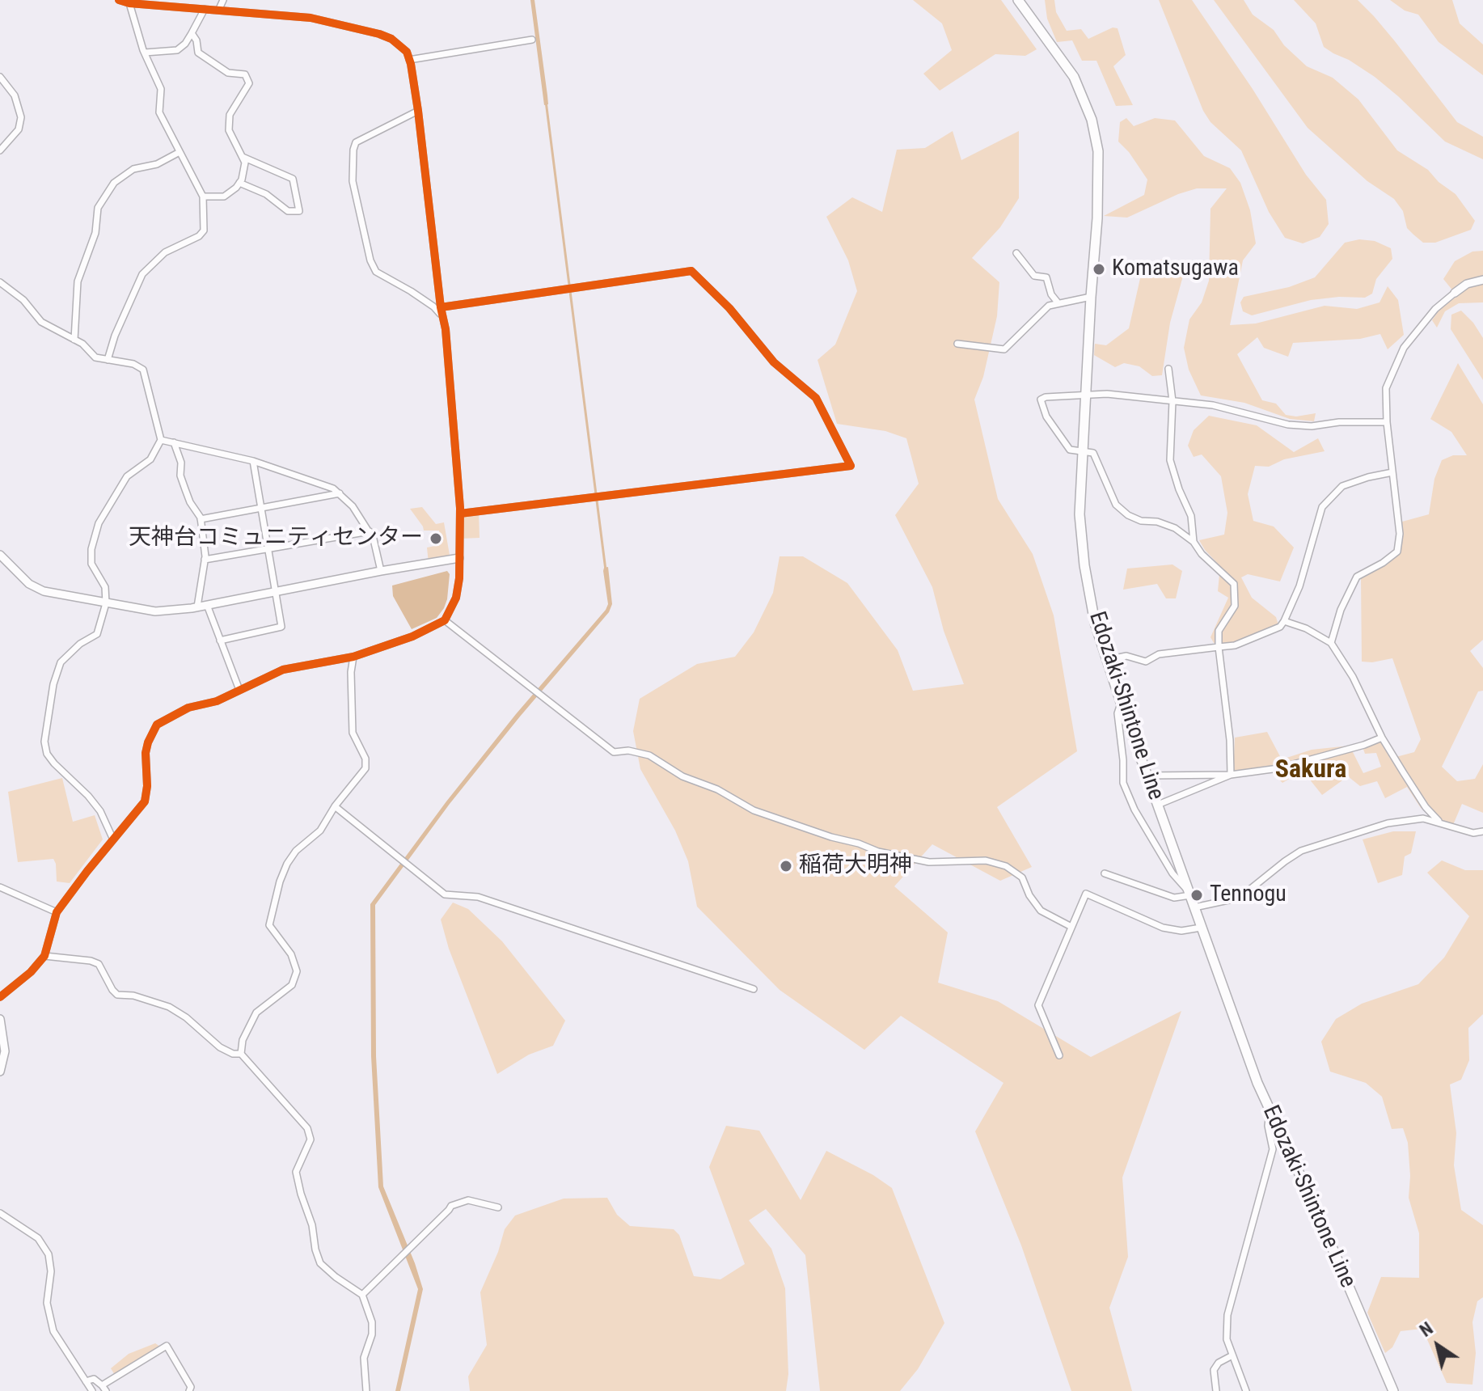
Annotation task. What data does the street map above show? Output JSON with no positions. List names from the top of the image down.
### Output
{
  "streets": {
    "main road": ["Edozaki-Shintone Line"]
  },
  "districts": ["Sakura"],
  "places": [
    "Komatsugawa",
    "天神台コミュニティセンター",
    "稲荷大明神",
    "Tennogu"
  ],
  "north": "top left"
}
